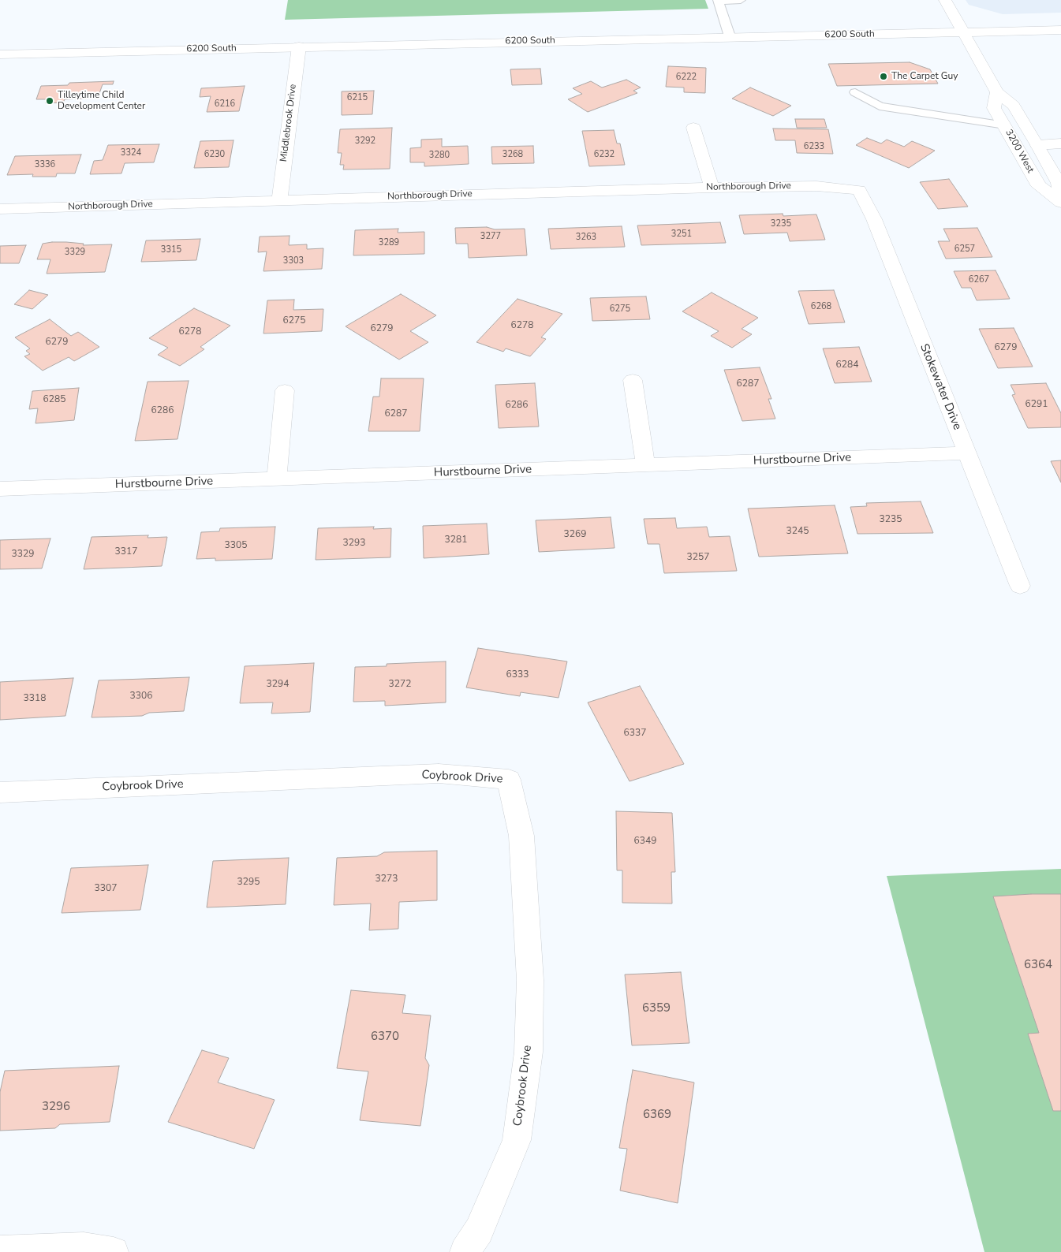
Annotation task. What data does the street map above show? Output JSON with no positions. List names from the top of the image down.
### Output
{
  "streets": {
    "street": [
      "6200 South",
      "Middlebrook Drive",
      "3200 West",
      "Northborough Drive",
      "Stokewater Drive",
      "Hurstbourne Drive",
      "Coybrook Drive"
    ]
  },
  "crossings": [
    ["6200 South", "Middlebrook Drive"],
    ["6200 South", "3200 West"],
    ["Middlebrook Drive", "Northborough Drive"],
    ["Northborough Drive", "Stokewater Drive"],
    ["Stokewater Drive", "Hurstbourne Drive"]
  ],
  "places": ["The Carpet Guy", "Tilleytime Child Development Center"],
  "house_numbers": [
    "6222",
    "6215",
    "6216",
    "3292",
    "6233",
    "3324",
    "6230",
    "3268",
    "6232",
    "3280",
    "3336",
    "3235",
    "3251",
    "3277",
    "3263",
    "3289",
    "6257",
    "3315",
    "3329",
    "3303",
    "6267",
    "6268",
    "6275",
    "6275",
    "6278",
    "6279",
    "6278",
    "6279",
    "6279",
    "6284",
    "6287",
    "6285",
    "6291",
    "6286",
    "6286",
    "6287",
    "3235",
    "3245",
    "3269",
    "3281",
    "3293",
    "3305",
    "3317",
    "3329",
    "3257",
    "6333",
    "3294",
    "3272",
    "3306",
    "3318",
    "6337",
    "6349",
    "3273",
    "3295",
    "3307",
    "6364",
    "6359",
    "6370",
    "3296",
    "6369"
  ]
}
